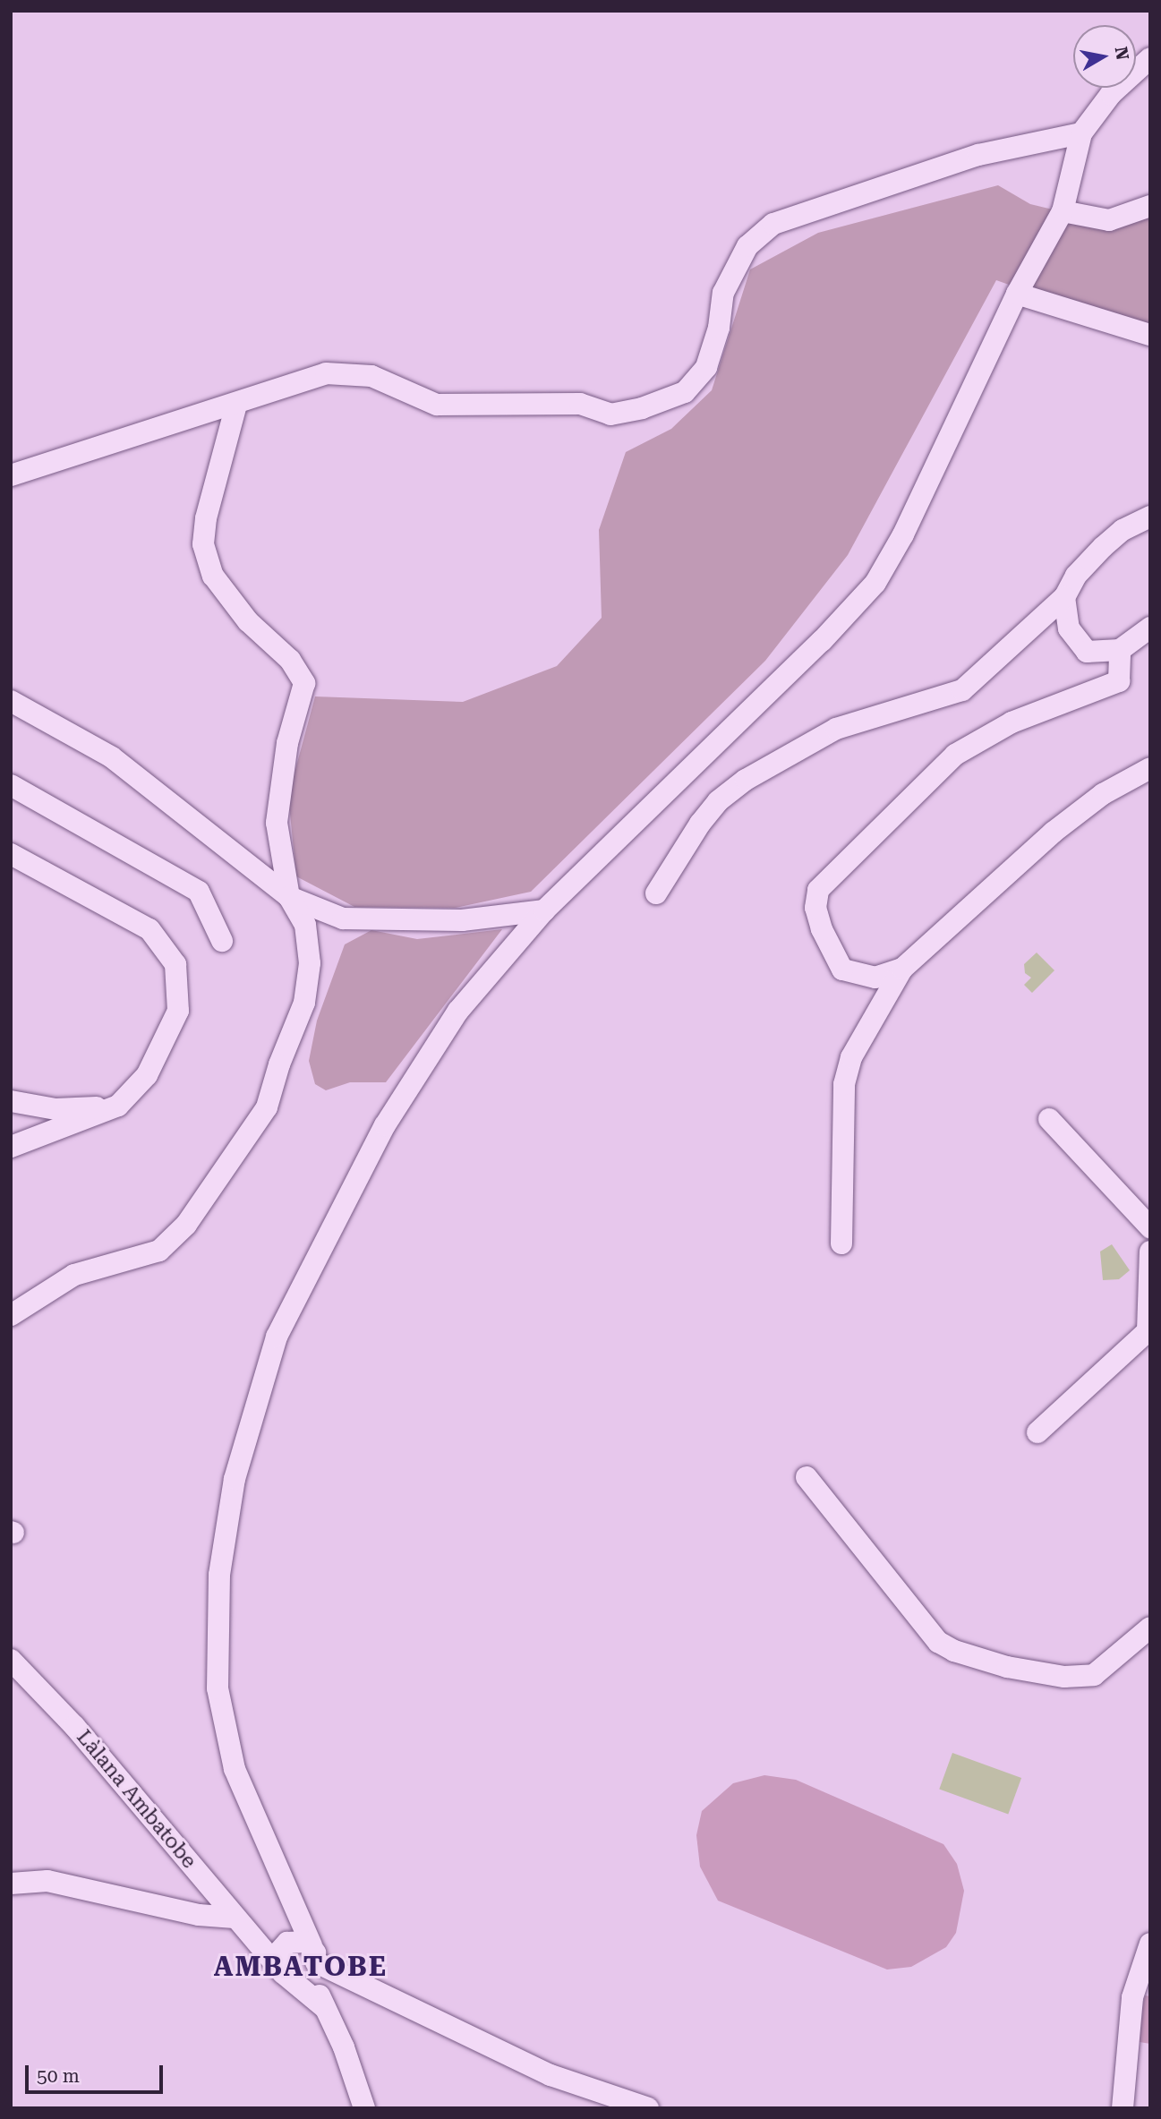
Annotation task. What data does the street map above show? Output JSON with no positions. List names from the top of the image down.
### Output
{
  "streets": {
    "street": ["Làlana Ambatobe"]
  },
  "districts": ["AMBATOBE"],
  "scale_bar": "50 m",
  "north": "right"
}
